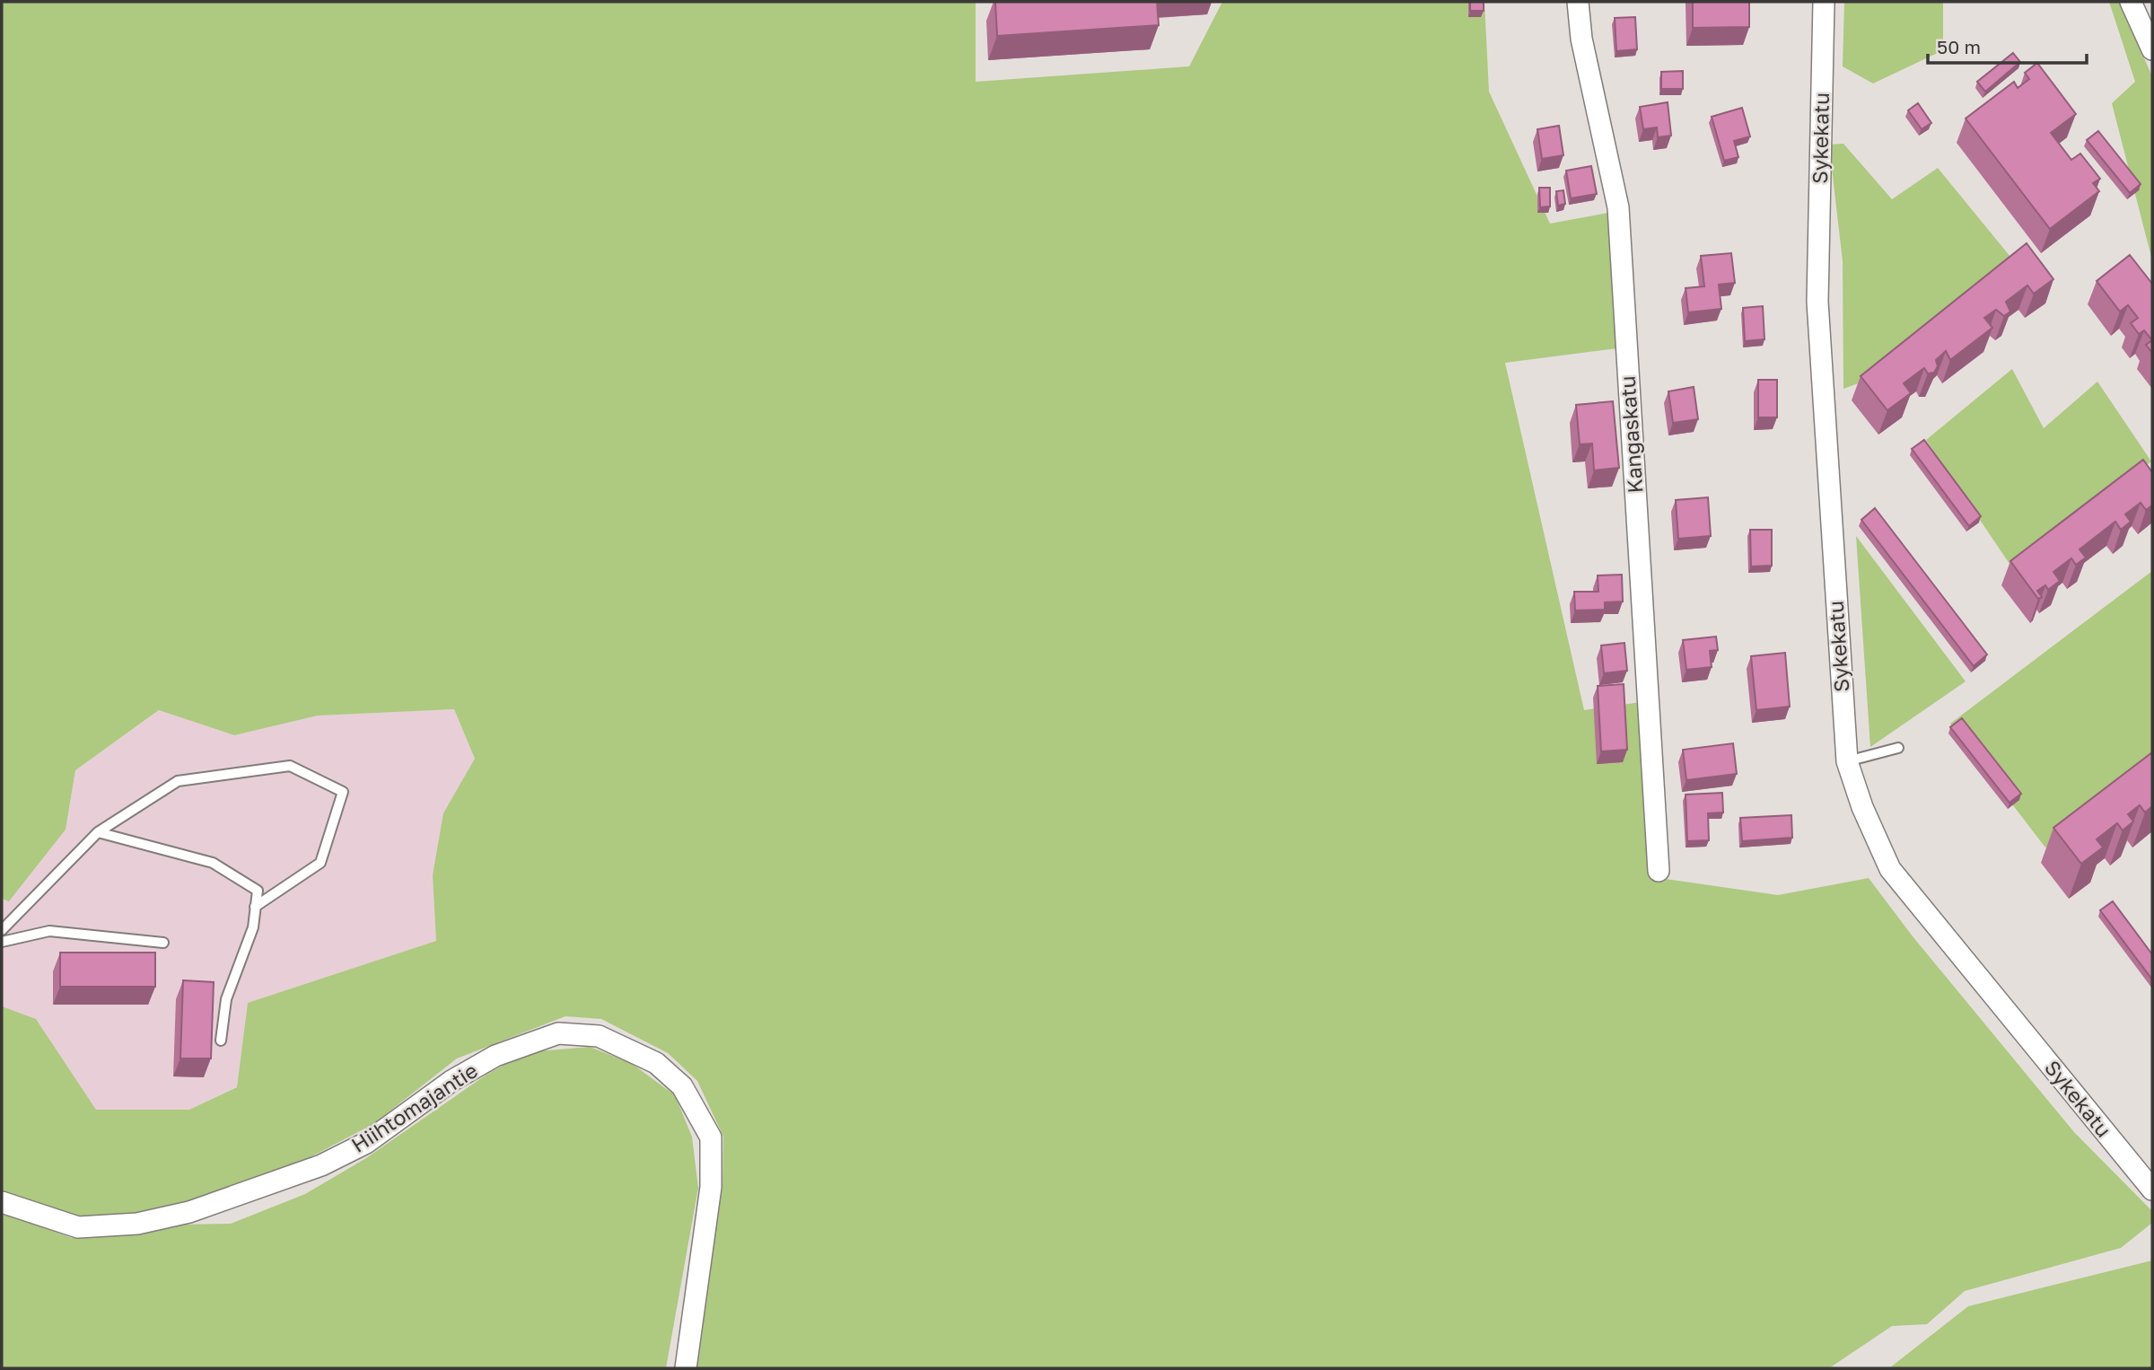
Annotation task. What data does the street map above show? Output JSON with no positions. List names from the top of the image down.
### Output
{
  "streets": {
    "street": ["Sykekatu", "Kangaskatu", "Hiihtomajantie"]
  },
  "scale_bar": "50 m"
}
